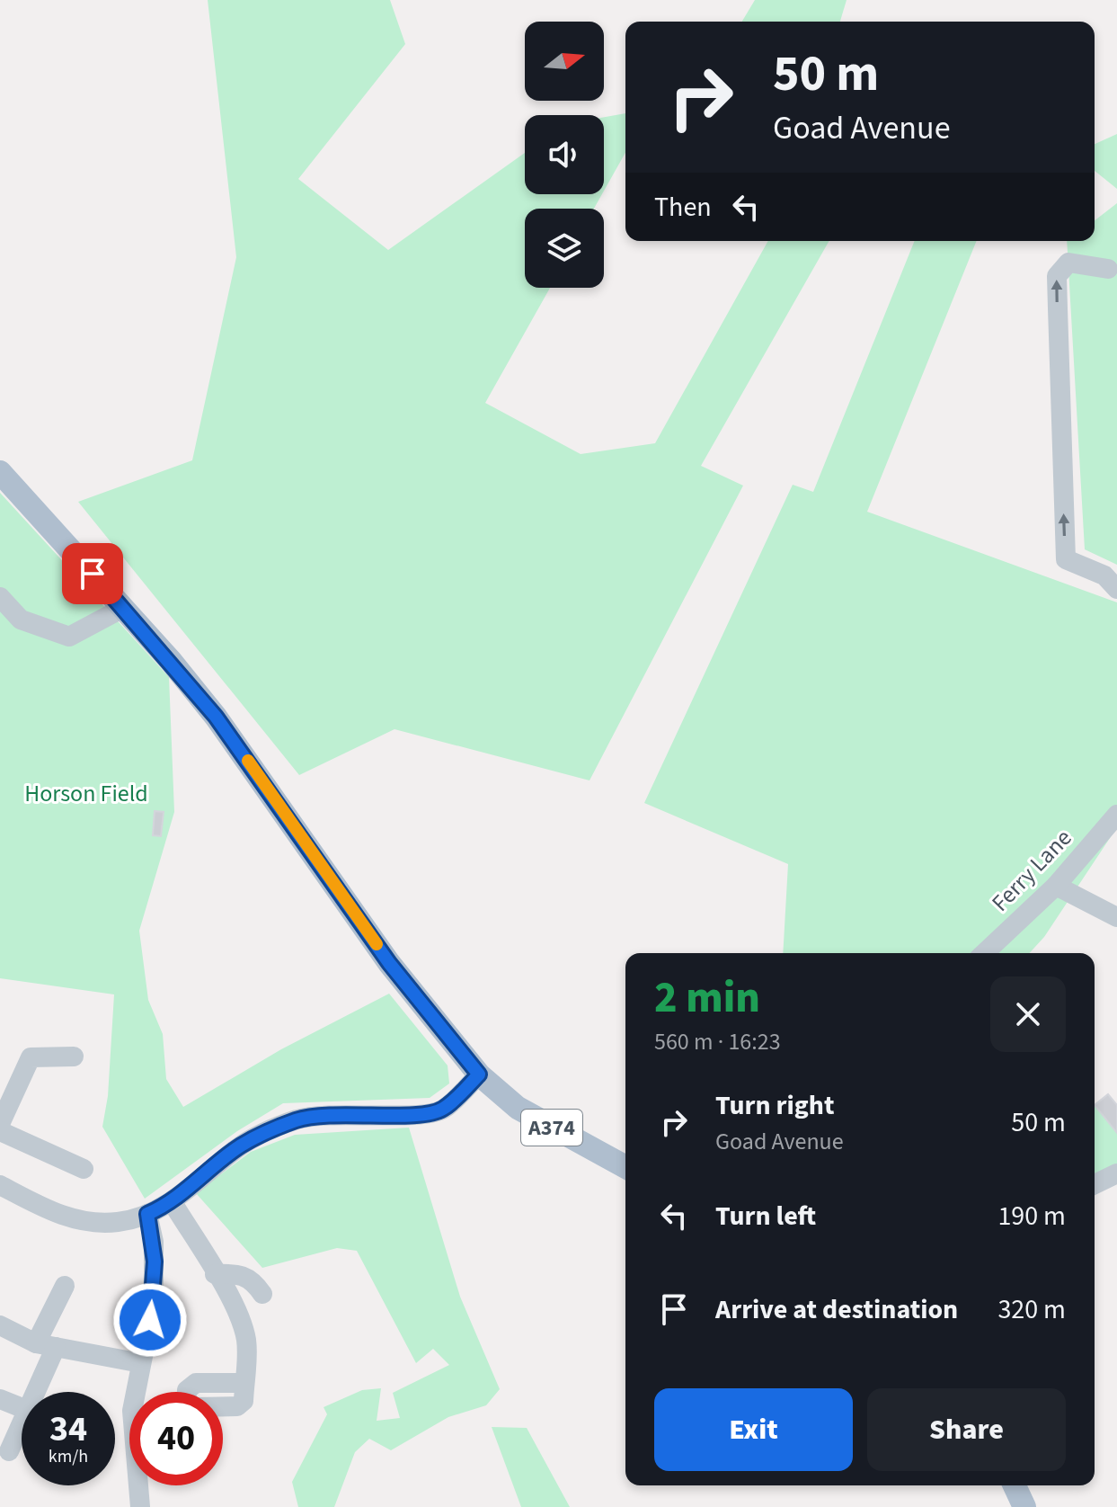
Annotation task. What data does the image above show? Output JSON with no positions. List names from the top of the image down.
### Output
{
  "streets": {
    "main road": ["A374"],
    "street": ["Ferry Lane"]
  },
  "parks": ["Horson Field"],
  "north": "right",
  "page": {
    "turn": ["50 m", "Goad Avenue"],
    "then": "Then",
    "heading": ["2 min", "560 m · 16:23"],
    "list": [
      {
        "name": "Turn right",
        "note": "Goad Avenue",
        "value": "50 m"
      },
      {
        "name": "Turn left",
        "value": "190 m"
      },
      {
        "name": "Arrive at destination",
        "value": "320 m"
      }
    ],
    "buttons": ["Exit", "Share"],
    "speed": "34 km/h",
    "limit": "40"
  }
}
